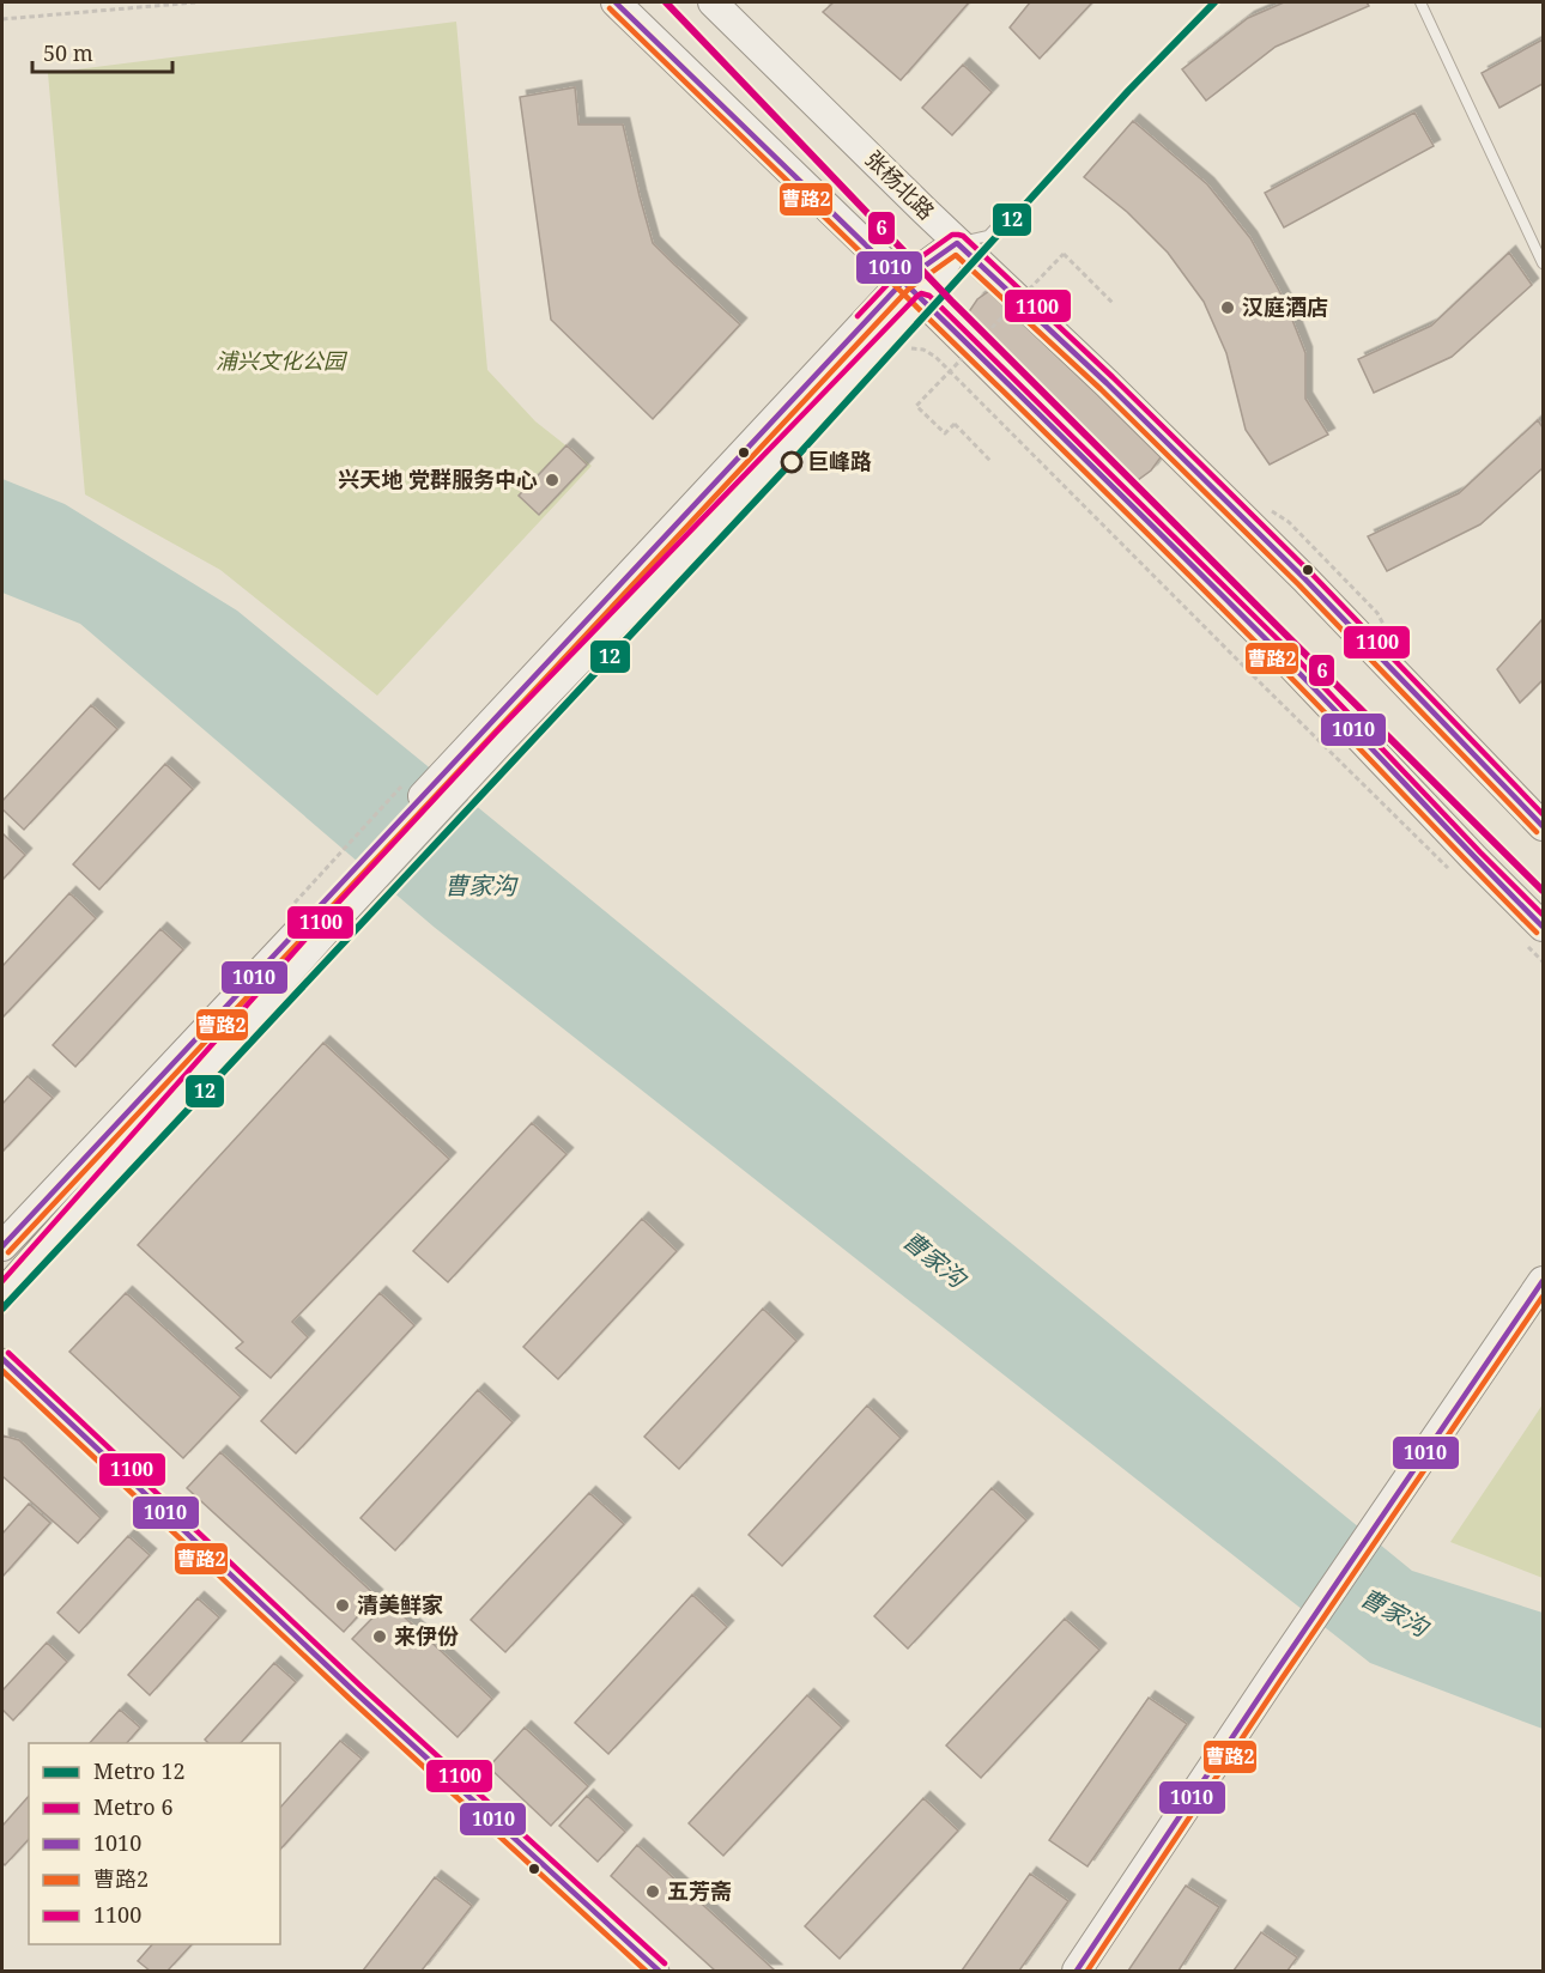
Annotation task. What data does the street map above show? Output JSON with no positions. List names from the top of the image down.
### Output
{
  "streets": {
    "main road": ["张杨北路"]
  },
  "water": ["曹家沟"],
  "parks": ["浦兴文化公园"],
  "places": [
    "汉庭酒店",
    "巨峰路",
    "兴天地 党群服务中心",
    "清美鲜家",
    "来伊份",
    "五芳斋"
  ],
  "lines": [
    "metro line 12",
    "metro line 6",
    "transit line 1010",
    "transit line 曹路2",
    "transit line 1100"
  ],
  "legend": [
    "Metro 12",
    "Metro 6",
    "1010",
    "曹路2",
    "1100"
  ],
  "scale_bar": "50 m"
}
